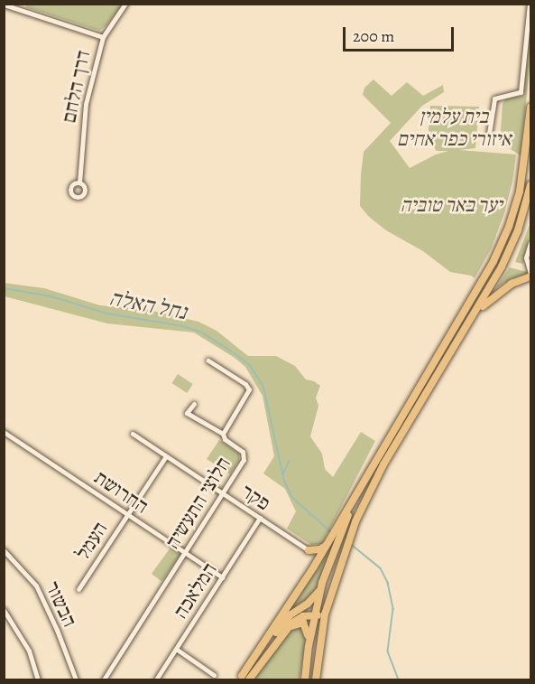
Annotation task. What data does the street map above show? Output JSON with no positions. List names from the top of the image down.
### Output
{
  "streets": {
    "street": [
      "דרך הלחם",
      "החרושת",
      "פקר",
      "חלוצי התעשיה",
      "העמל",
      "המלאכה",
      "הבשור"
    ]
  },
  "crossings": [
    ["החרושת", "חלוצי התעשיה"],
    ["החרושת", "העמל"],
    ["החרושת", "המלאכה"],
    ["פקר", "חלוצי התעשיה"],
    ["פקר", "העמל"],
    ["פקר", "המלאכה"]
  ],
  "water": ["נחל האלה"],
  "parks": ["בית עלמין איזורי כפר אחים", "יער באר טוביה"],
  "scale_bar": "200 m"
}
